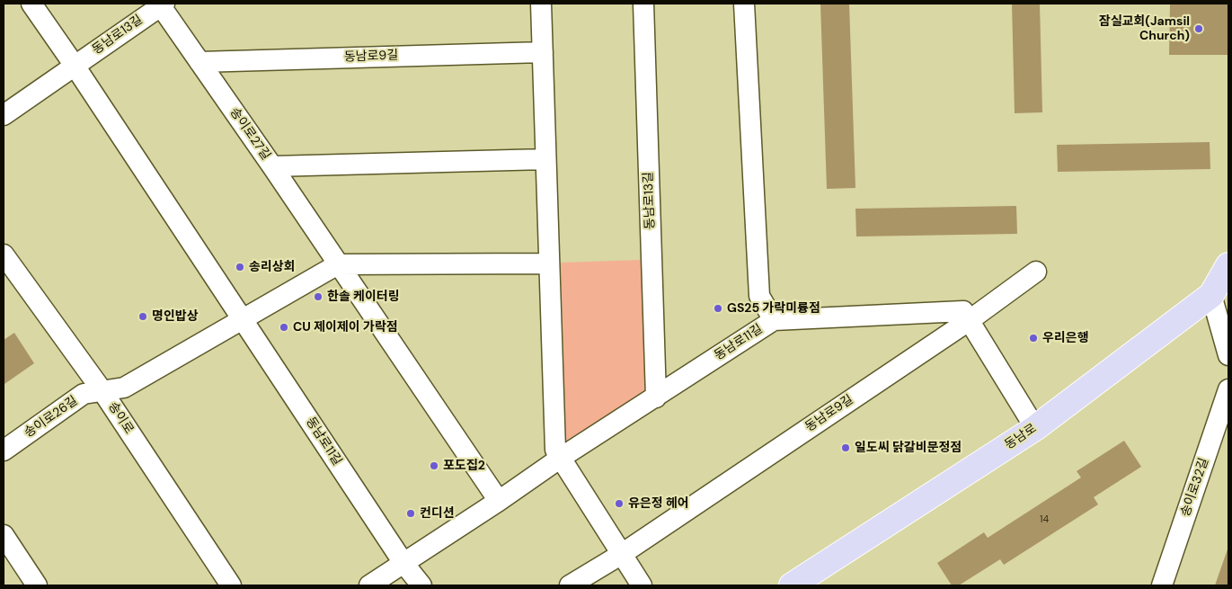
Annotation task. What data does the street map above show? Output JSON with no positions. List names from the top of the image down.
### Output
{
  "streets": {
    "main road": ["동남로"],
    "street": [
      "동남로13길",
      "동남로9길",
      "송이로27길",
      "동남로11길",
      "송이로26길",
      "송이로",
      "송이로32길"
    ]
  },
  "crossings": [
    ["동남로13길", "송이로27길"],
    ["동남로13길", "동남로11길"],
    ["동남로9길", "송이로27길"],
    ["동남로9길", "동남로11길"],
    ["송이로26길", "송이로"]
  ],
  "places": [
    "잠실교회(Jamsil Church)",
    "송리상회",
    "한솔 케이터링",
    "GS25 가락미륭점",
    "명인밥상",
    "CU 제이제이 가락점",
    "우리은행",
    "일도씨 닭갈비문정점",
    "포도집2",
    "유은정 헤어",
    "컨디션"
  ],
  "house_numbers": ["14"]
}
